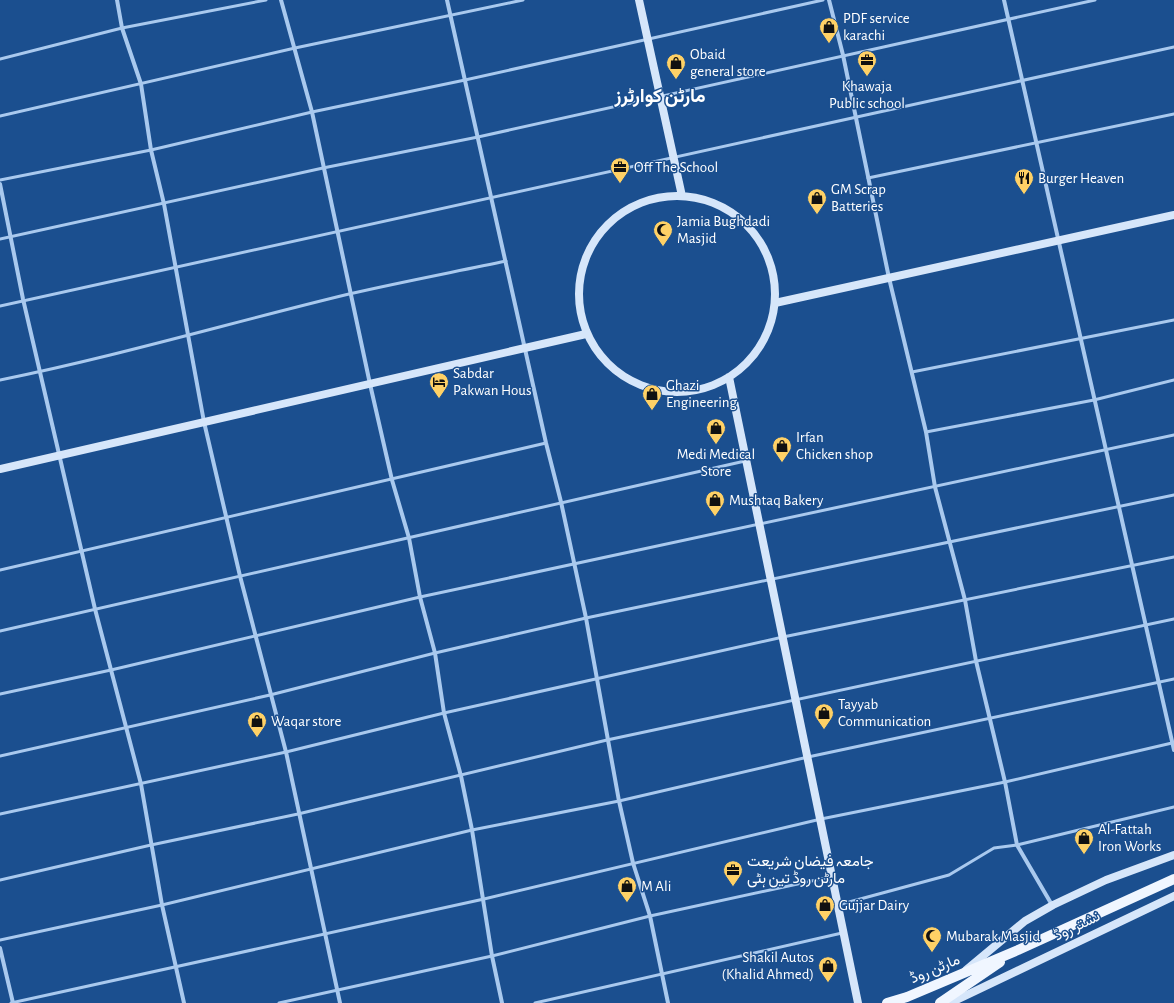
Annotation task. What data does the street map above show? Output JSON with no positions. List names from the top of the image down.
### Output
{
  "streets": {
    "main road": ["نشتر روڈ", "مارٹن روڈ"]
  },
  "crossings": [
    ["نشتر روڈ", "مارٹن روڈ"]
  ],
  "districts": ["مارٹن کوارٹرز"],
  "places": {
    "shop": [
      "PDF service karachi",
      "Obaid general store",
      "GM Scrap Batteries",
      "Ghazi Engineering",
      "Medi Medical Store",
      "Irfan Chicken shop",
      "Mushtaq Bakery",
      "Tayyab Communication",
      "Waqar store",
      "Al-Fattah Iron Works",
      "M Ali",
      "Gujjar Dairy",
      "Shakil Autos (Khalid Ahmed)"
    ],
    "office": ["Khawaja Public school", "Off The School", "جامعہ فیضان شریعت مارٹن روڈ تین ہٹی"],
    "restaurant": ["Burger Heaven"],
    "mosque": ["Jamia Bughdadi Masjid", "Mubarak Masjid"],
    "hotel": ["Sabdar Pakwan Hous"]
  }
}
